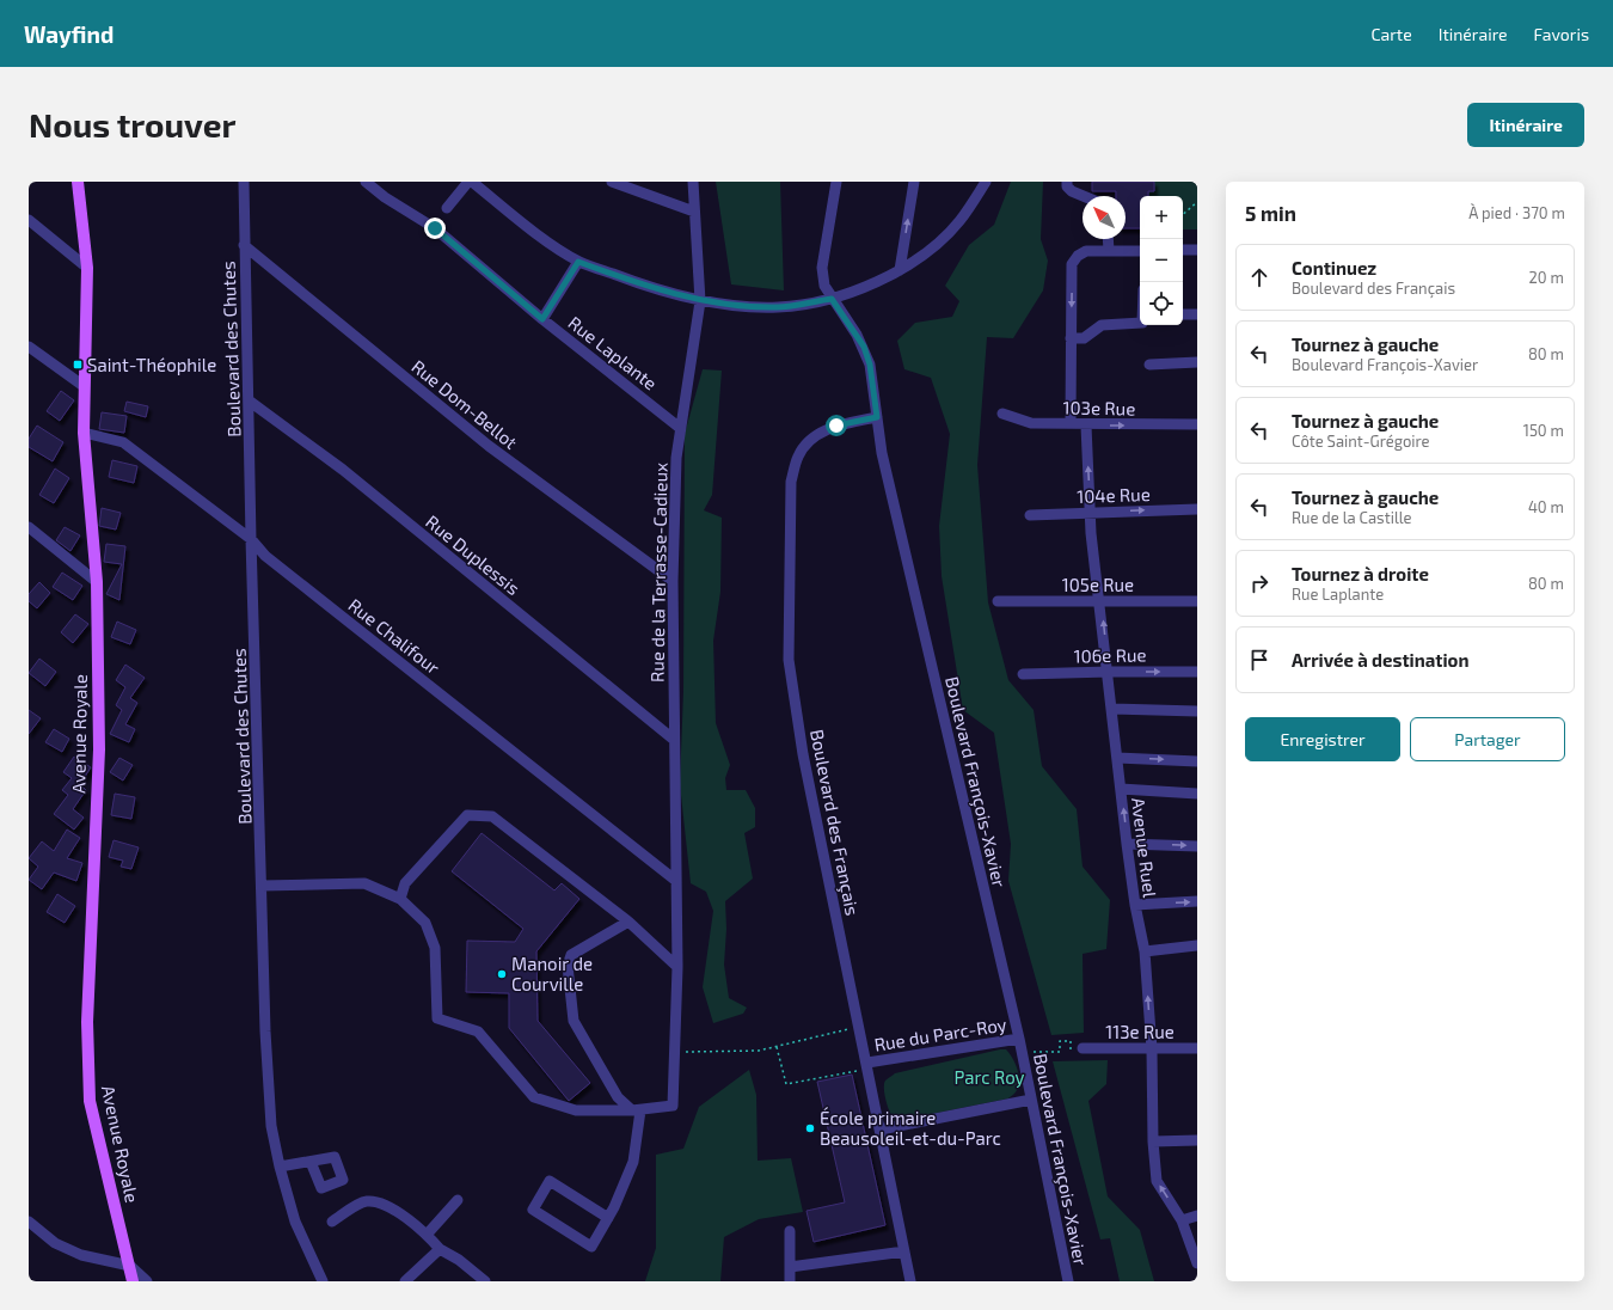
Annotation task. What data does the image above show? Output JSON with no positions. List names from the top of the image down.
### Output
{
  "streets": {
    "main road": ["Avenue Royale"],
    "street": [
      "Boulevard des Chutes",
      "Rue Laplante",
      "Rue Dom-Bellot",
      "103e Rue",
      "104e Rue",
      "Rue Duplessis",
      "Rue de la Terrasse-Cadieux",
      "105e Rue",
      "Rue Chalifour",
      "106e Rue",
      "Boulevard François-Xavier",
      "Boulevard des Français",
      "Avenue Ruel",
      "113e Rue",
      "Rue du Parc-Roy"
    ]
  },
  "crossings": [
    ["Boulevard des Chutes", "Rue Dom-Bellot"],
    ["Boulevard des Chutes", "Rue Duplessis"],
    ["Boulevard des Chutes", "Rue Chalifour"],
    ["Rue Laplante", "Rue de la Terrasse-Cadieux"],
    ["Rue Dom-Bellot", "Rue de la Terrasse-Cadieux"],
    ["103e Rue", "Avenue Ruel"],
    ["104e Rue", "Avenue Ruel"],
    ["Rue Duplessis", "Rue de la Terrasse-Cadieux"],
    ["Rue de la Terrasse-Cadieux", "Rue Chalifour"],
    ["105e Rue", "Avenue Ruel"],
    ["Rue Chalifour", "Avenue Royale"],
    ["106e Rue", "Avenue Ruel"],
    ["Boulevard François-Xavier", "Boulevard des Français"],
    ["Boulevard François-Xavier", "Rue du Parc-Roy"],
    ["Boulevard des Français", "Rue du Parc-Roy"],
    ["Avenue Ruel", "113e Rue"]
  ],
  "one_way": ["104e Rue", "Avenue Ruel"],
  "parks": ["Parc Roy"],
  "places": {
    "transit": ["Saint-Théophile"],
    "other": ["Manoir de Courville", "École primaire Beausoleil-et-du-Parc"]
  },
  "north": "top left",
  "page": {
    "header": "Wayfind",
    "nav": ["Carte", "Itinéraire", "Favoris"],
    "buttons": [
      "Itinéraire",
      ["Enregistrer", "Partager"]
    ],
    "title": "Nous trouver",
    "heading": ["5 min", "À pied · 370 m"],
    "map_buttons": ["+", "−"],
    "list": [
      ["Continuez", "Boulevard des Français", "20 m"],
      ["Tournez à gauche", "Boulevard François-Xavier", "80 m"],
      ["Tournez à gauche", "Côte Saint-Grégoire", "150 m"],
      ["Tournez à gauche", "Rue de la Castille", "40 m"],
      ["Tournez à droite", "Rue Laplante", "80 m"],
      "Arrivée à destination"
    ]
  }
}
